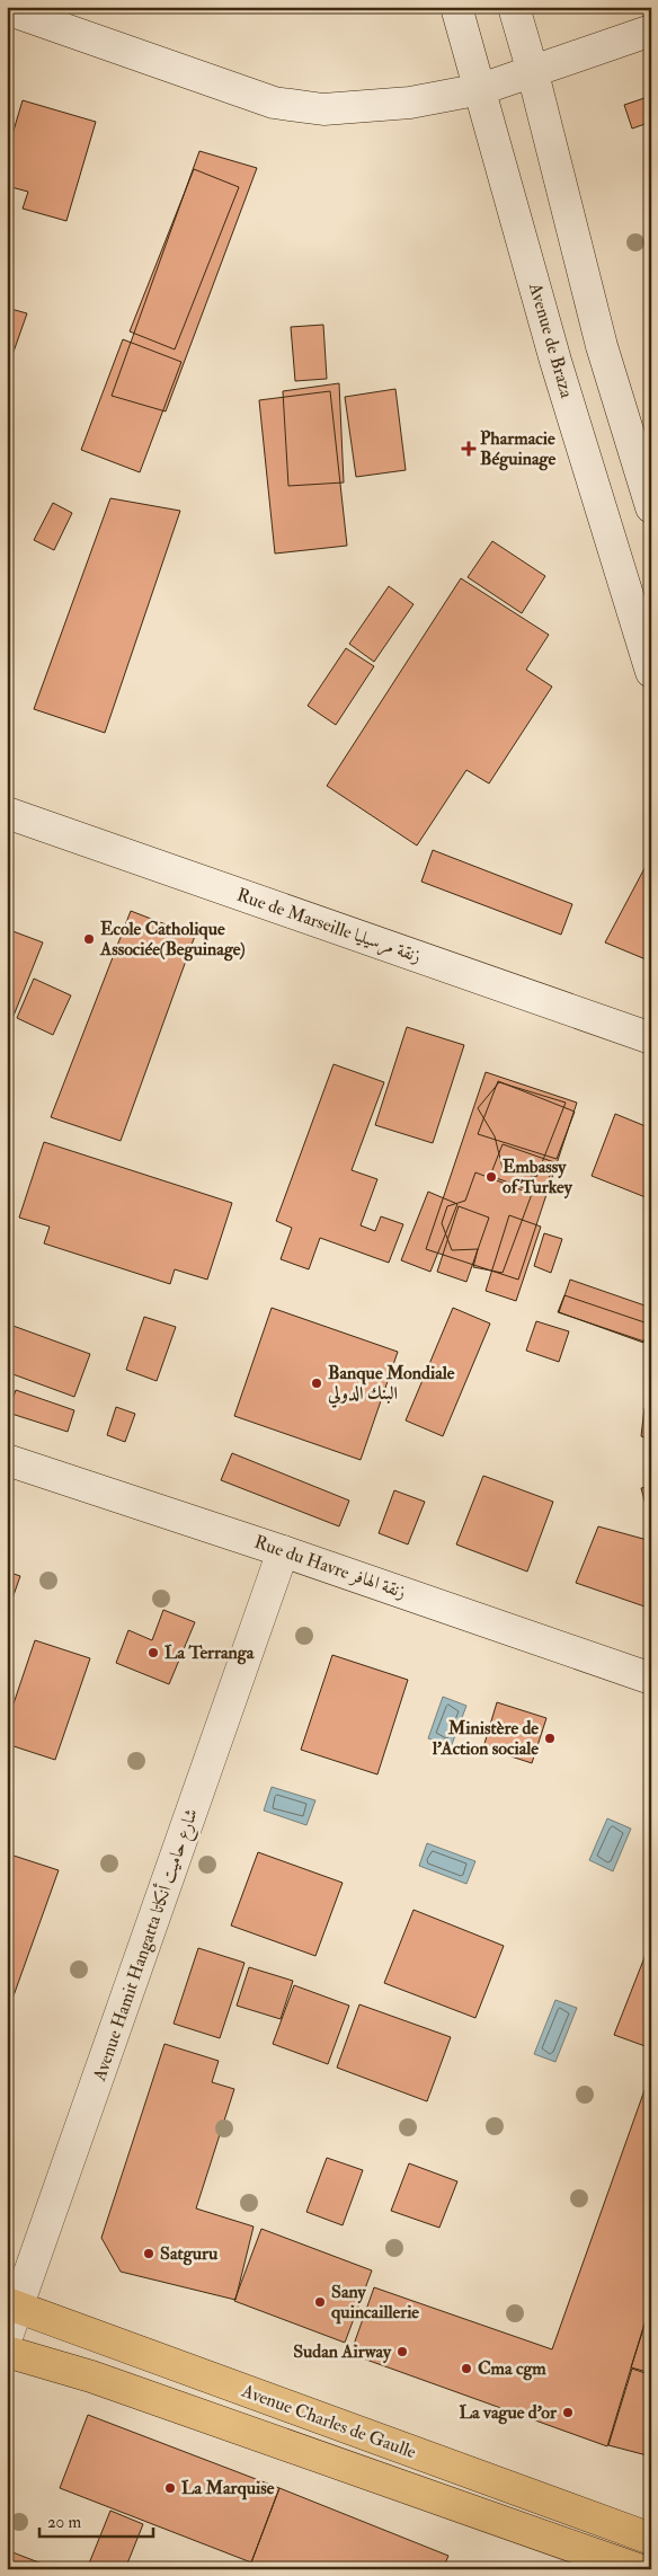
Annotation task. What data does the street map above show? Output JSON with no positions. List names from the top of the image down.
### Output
{
  "streets": {
    "main road": ["Avenue Charles de Gaulle"],
    "street": [
      "Avenue de Braza",
      "Rue de Marseille زنقة مرسيليا",
      "Rue du Havre زنقة الهافر",
      "Avenue Hamit Hangatta شارع حاميت أنكاتا"
    ]
  },
  "crossings": [
    ["Rue du Havre زنقة الهافر", "Avenue Hamit Hangatta شارع حاميت أنكاتا"],
    ["Avenue Hamit Hangatta شارع حاميت أنكاتا", "Avenue Charles de Gaulle"]
  ],
  "places": {
    "health": ["Pharmacie Béguinage"],
    "other": [
      "Ecole Catholique Associée(Beguinage)",
      "Embassy of Turkey",
      "Banque Mondiale البنك الدولي",
      "La Terranga",
      "Ministère de l'Action sociale",
      "Satguru",
      "Sany quincaillerie",
      "Sudan Airway",
      "Cma cgm",
      "La vague d'or",
      "La Marquise"
    ]
  },
  "scale_bar": "20 m"
}
